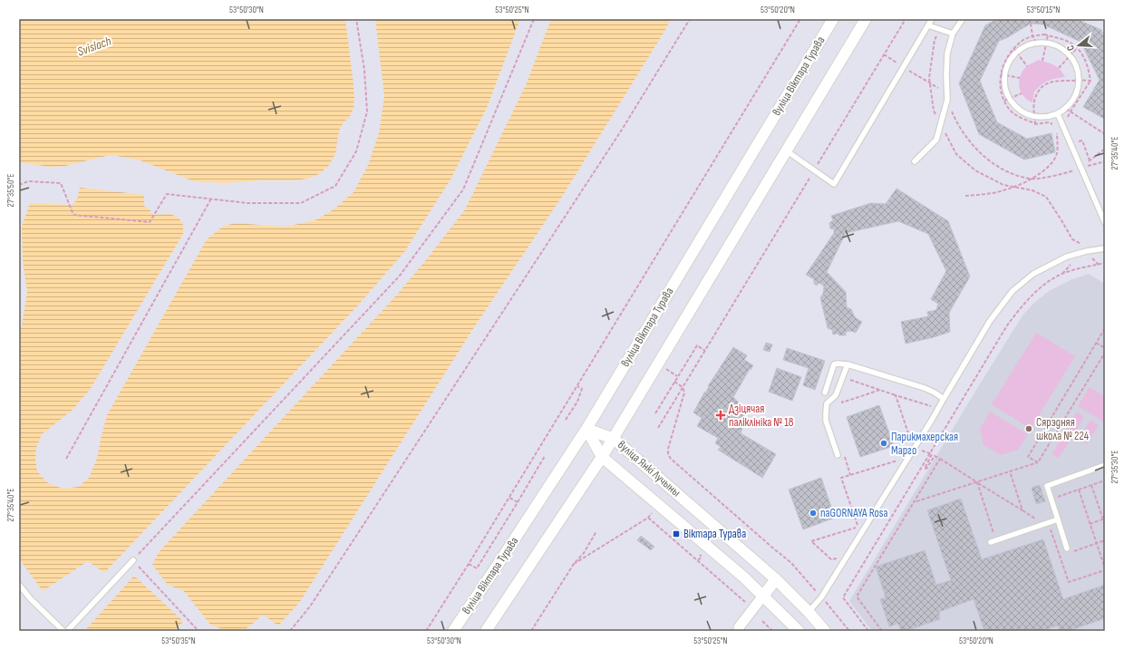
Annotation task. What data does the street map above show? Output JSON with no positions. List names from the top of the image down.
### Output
{
  "streets": {
    "main road": ["вуліца Віктара Турава", "вуліца Янкі Лучыны"]
  },
  "crossings": [
    ["вуліца Віктара Турава", "вуліца Янкі Лучыны"]
  ],
  "water": ["Svislach"],
  "places": {
    "health": ["Дзіцячая паліклініка № 18"],
    "other": ["Сярэдняя школа № 224", "Парикмахерская Марго", "naGORNAYA Rosa"],
    "transit": ["Віктара Турава"]
  },
  "north": "left",
  "coordinates": [
    "53°50'30\"N",
    "53°50'25\"N",
    "53°50'20\"N",
    "53°50'15\"N",
    "27°35'40\"E",
    "27°35'50\"E",
    "27°35'30\"E",
    "53°50'35\"N"
  ]
}
